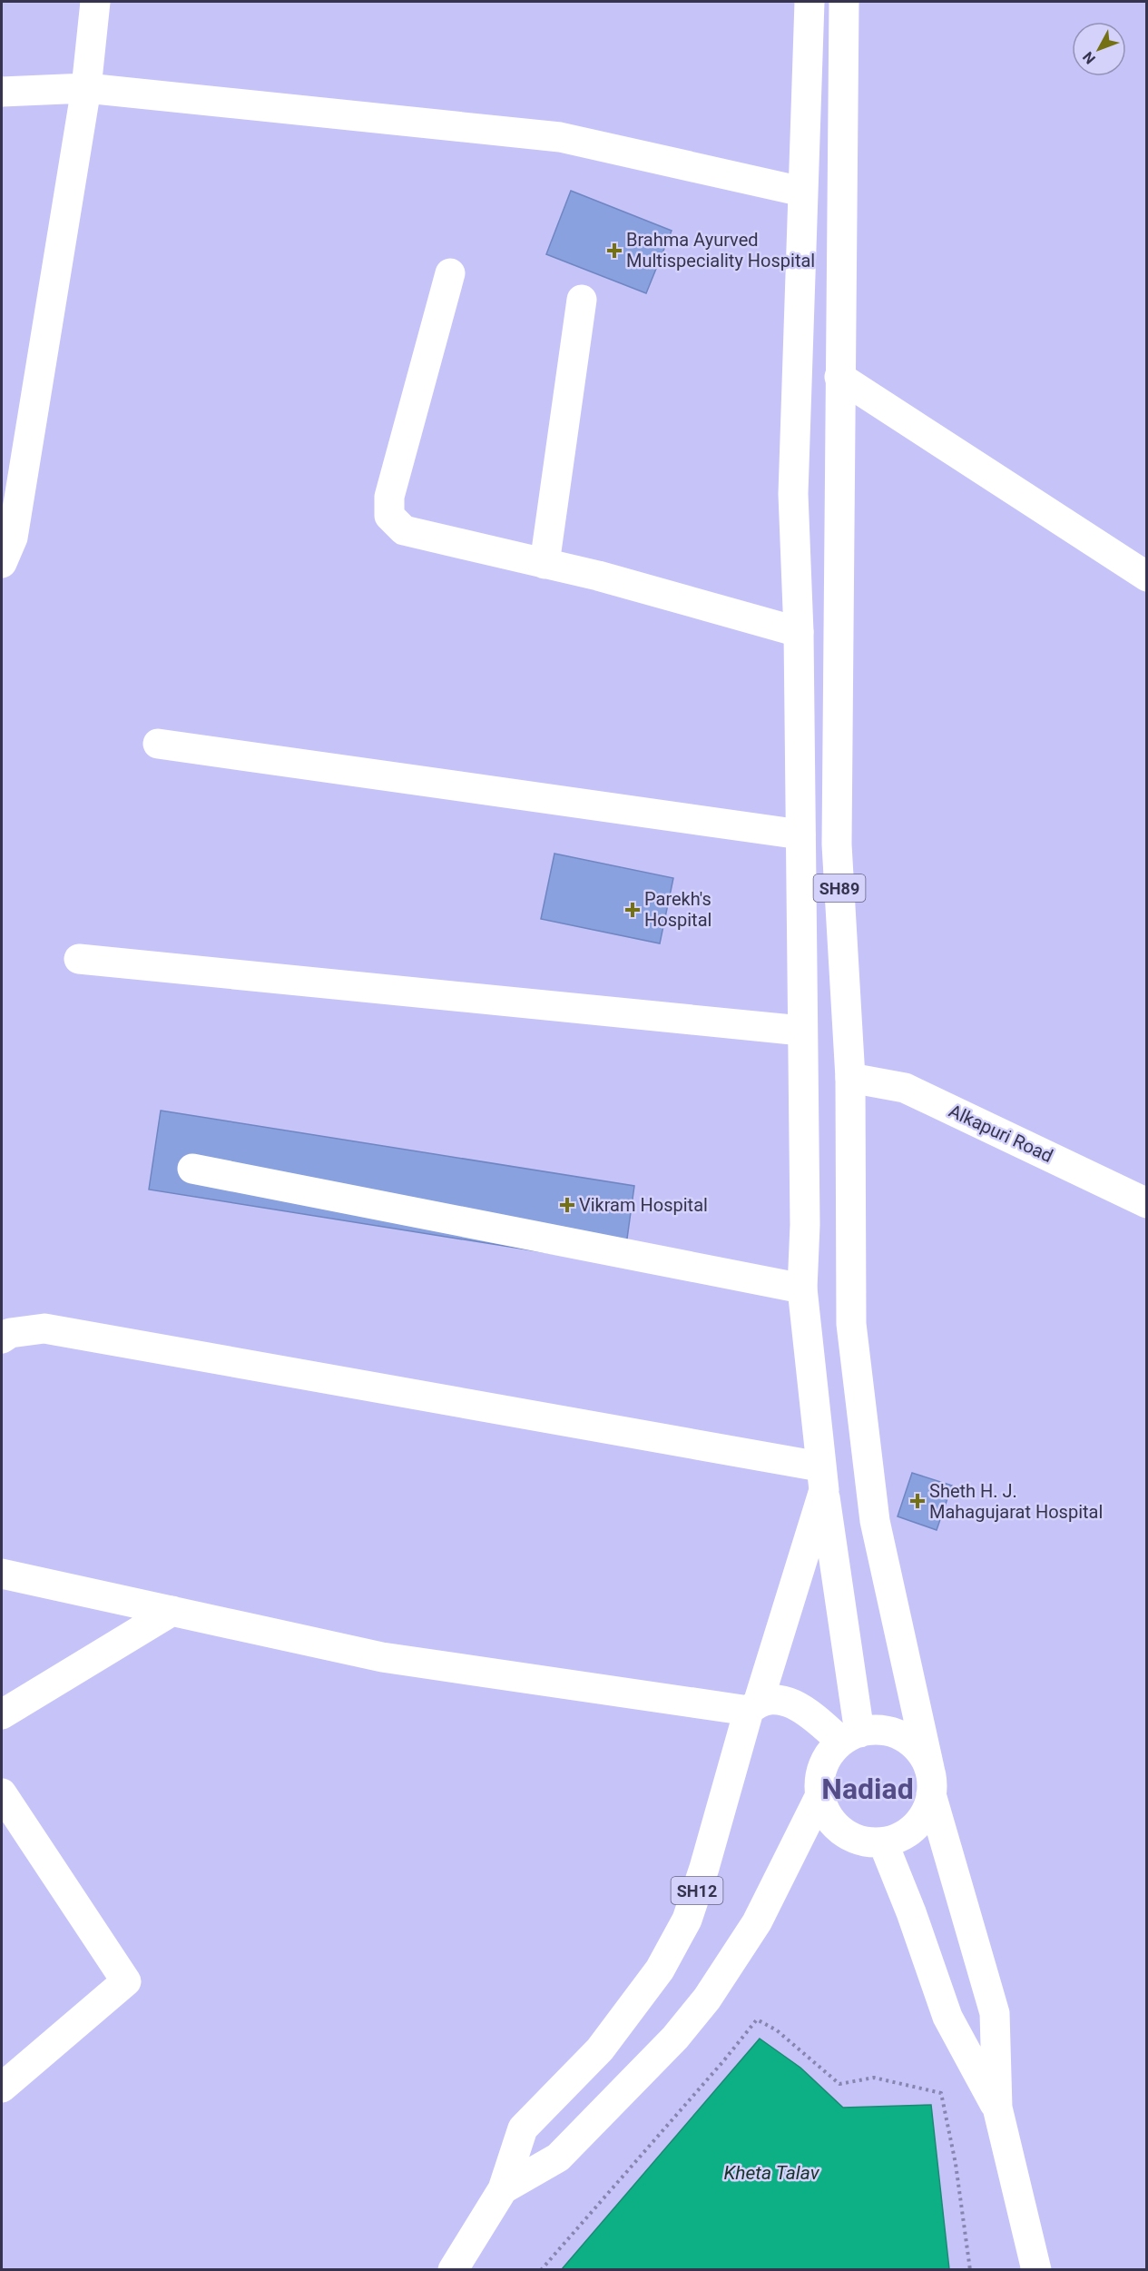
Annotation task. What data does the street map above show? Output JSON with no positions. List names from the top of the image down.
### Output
{
  "streets": {
    "street": ["SH89", "Alkapuri Road", "SH12"]
  },
  "crossings": [
    ["SH89", "Alkapuri Road"],
    ["SH89", "SH12"]
  ],
  "districts": ["Nadiad"],
  "water": ["Kheta Talav"],
  "places": {
    "health": [
      "Brahma Ayurved Multispeciality Hospital",
      "Parekh's Hospital",
      "Vikram Hospital",
      "Sheth H. J. Mahagujarat Hospital"
    ]
  },
  "north": "bottom left"
}
